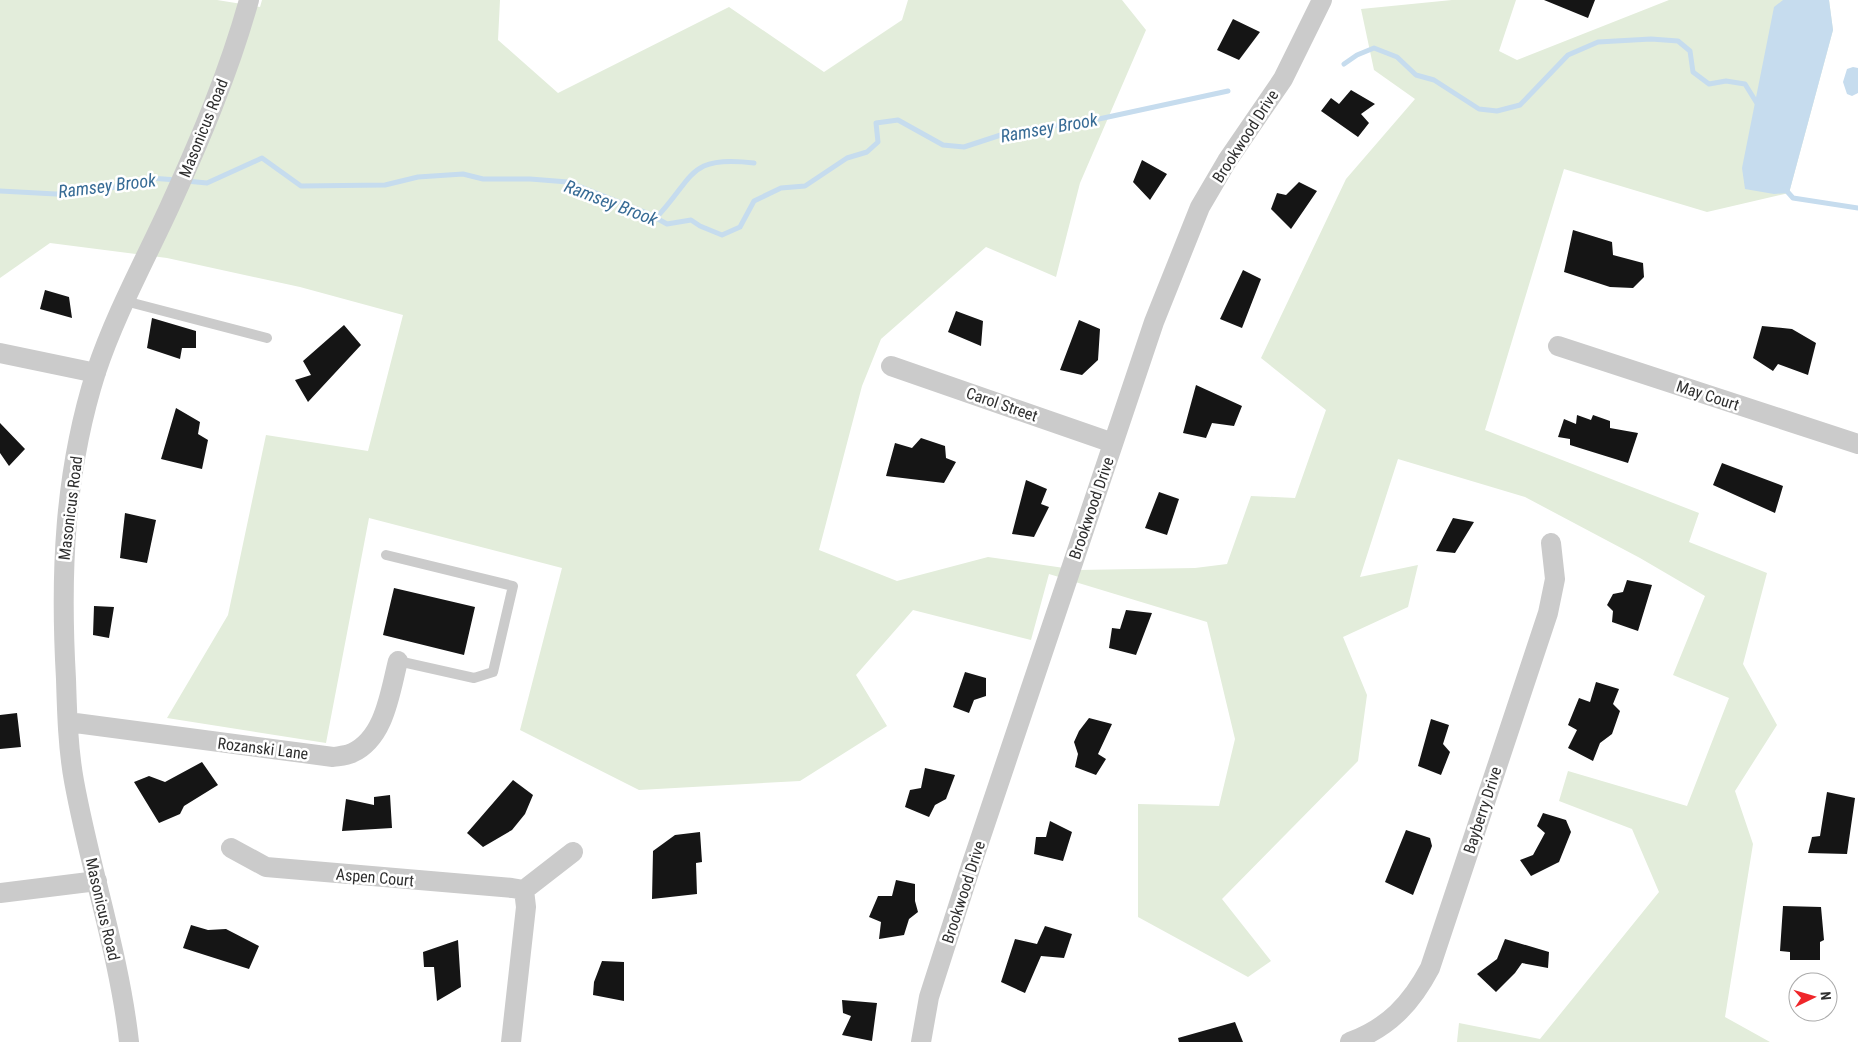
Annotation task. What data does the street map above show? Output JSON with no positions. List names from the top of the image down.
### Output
{
  "streets": {
    "street": [
      "Masonicus Road",
      "Brookwood Drive",
      "May Court",
      "Carol Street",
      "Rozanski Lane",
      "Bayberry Drive",
      "Aspen Court"
    ]
  },
  "crossings": [
    ["Masonicus Road", "Rozanski Lane"],
    ["Brookwood Drive", "Carol Street"]
  ],
  "water": ["Ramsey Brook"],
  "north": "right"
}
